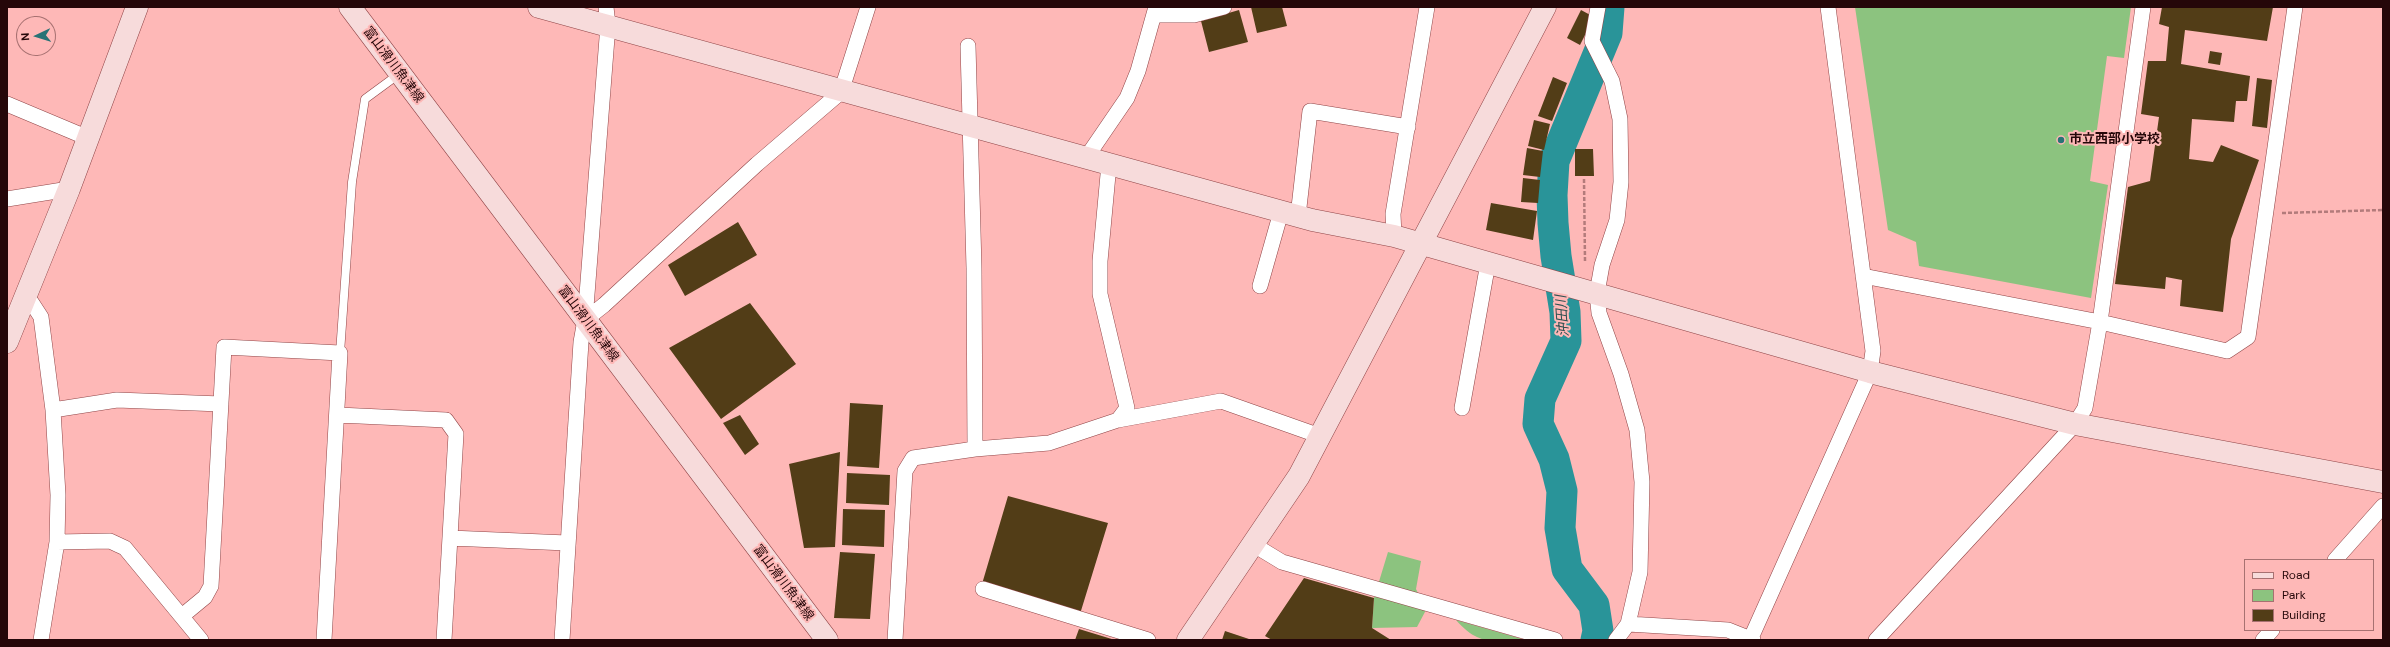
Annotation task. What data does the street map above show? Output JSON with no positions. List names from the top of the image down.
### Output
{
  "streets": {
    "street": ["富山滑川魚津線"]
  },
  "water": ["沖田川"],
  "places": ["市立西部小学校"],
  "legend": ["Road", "Park", "Building"],
  "north": "left"
}
